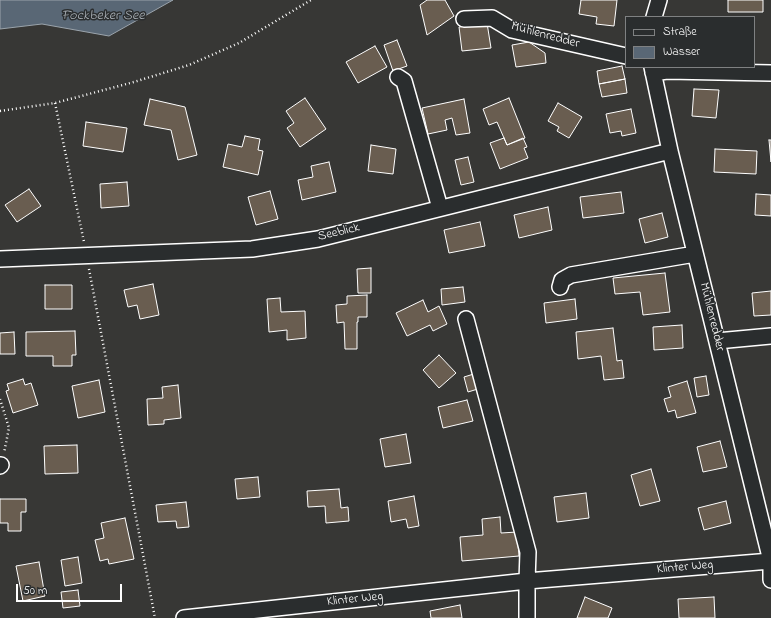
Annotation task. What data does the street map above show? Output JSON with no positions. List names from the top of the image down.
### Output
{
  "streets": {
    "street": ["Mühlenredder", "Seeblick", "Klinter Weg"]
  },
  "crossings": [
    ["Mühlenredder", "Seeblick"],
    ["Mühlenredder", "Klinter Weg"]
  ],
  "water": ["Fockbeker See"],
  "legend": ["Straße", "Wasser"],
  "scale_bar": "50 m"
}
